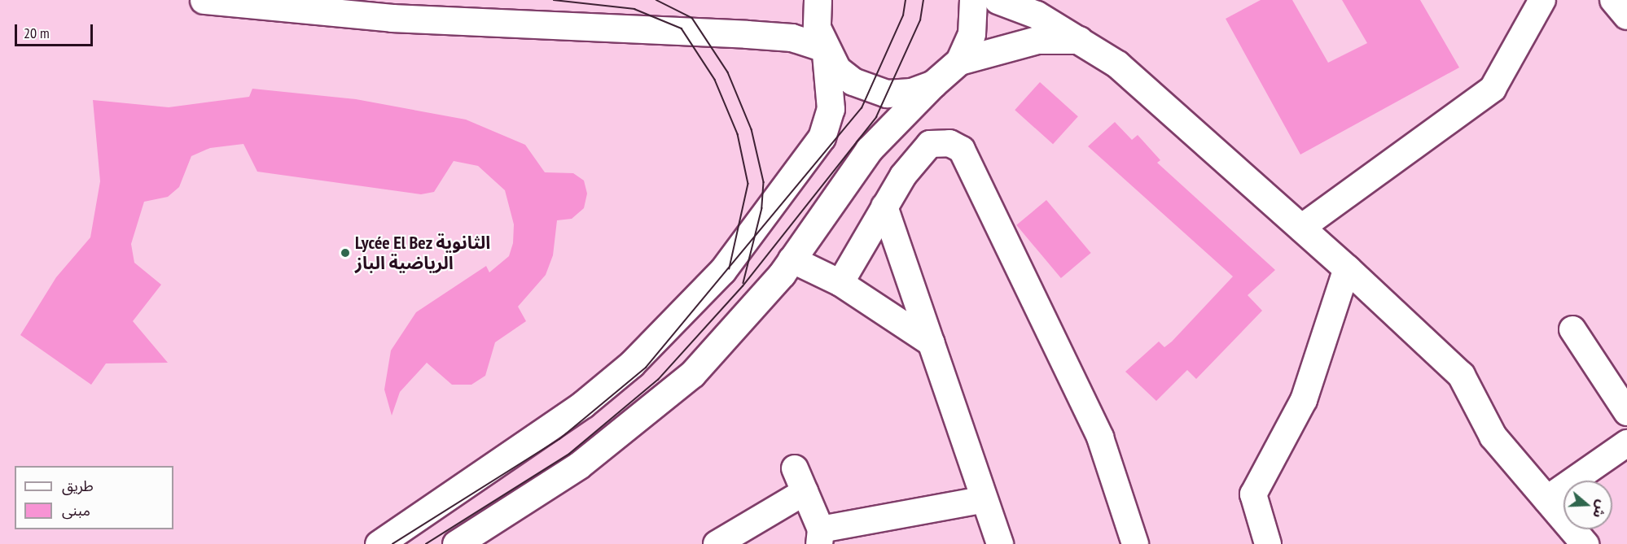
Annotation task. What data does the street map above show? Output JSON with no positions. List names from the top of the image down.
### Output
{
  "places": ["Lycée El Bez الثانوية الرياضية الباز"],
  "legend": ["طريق", "مبنى"],
  "scale_bar": "20 m",
  "north": "right"
}
